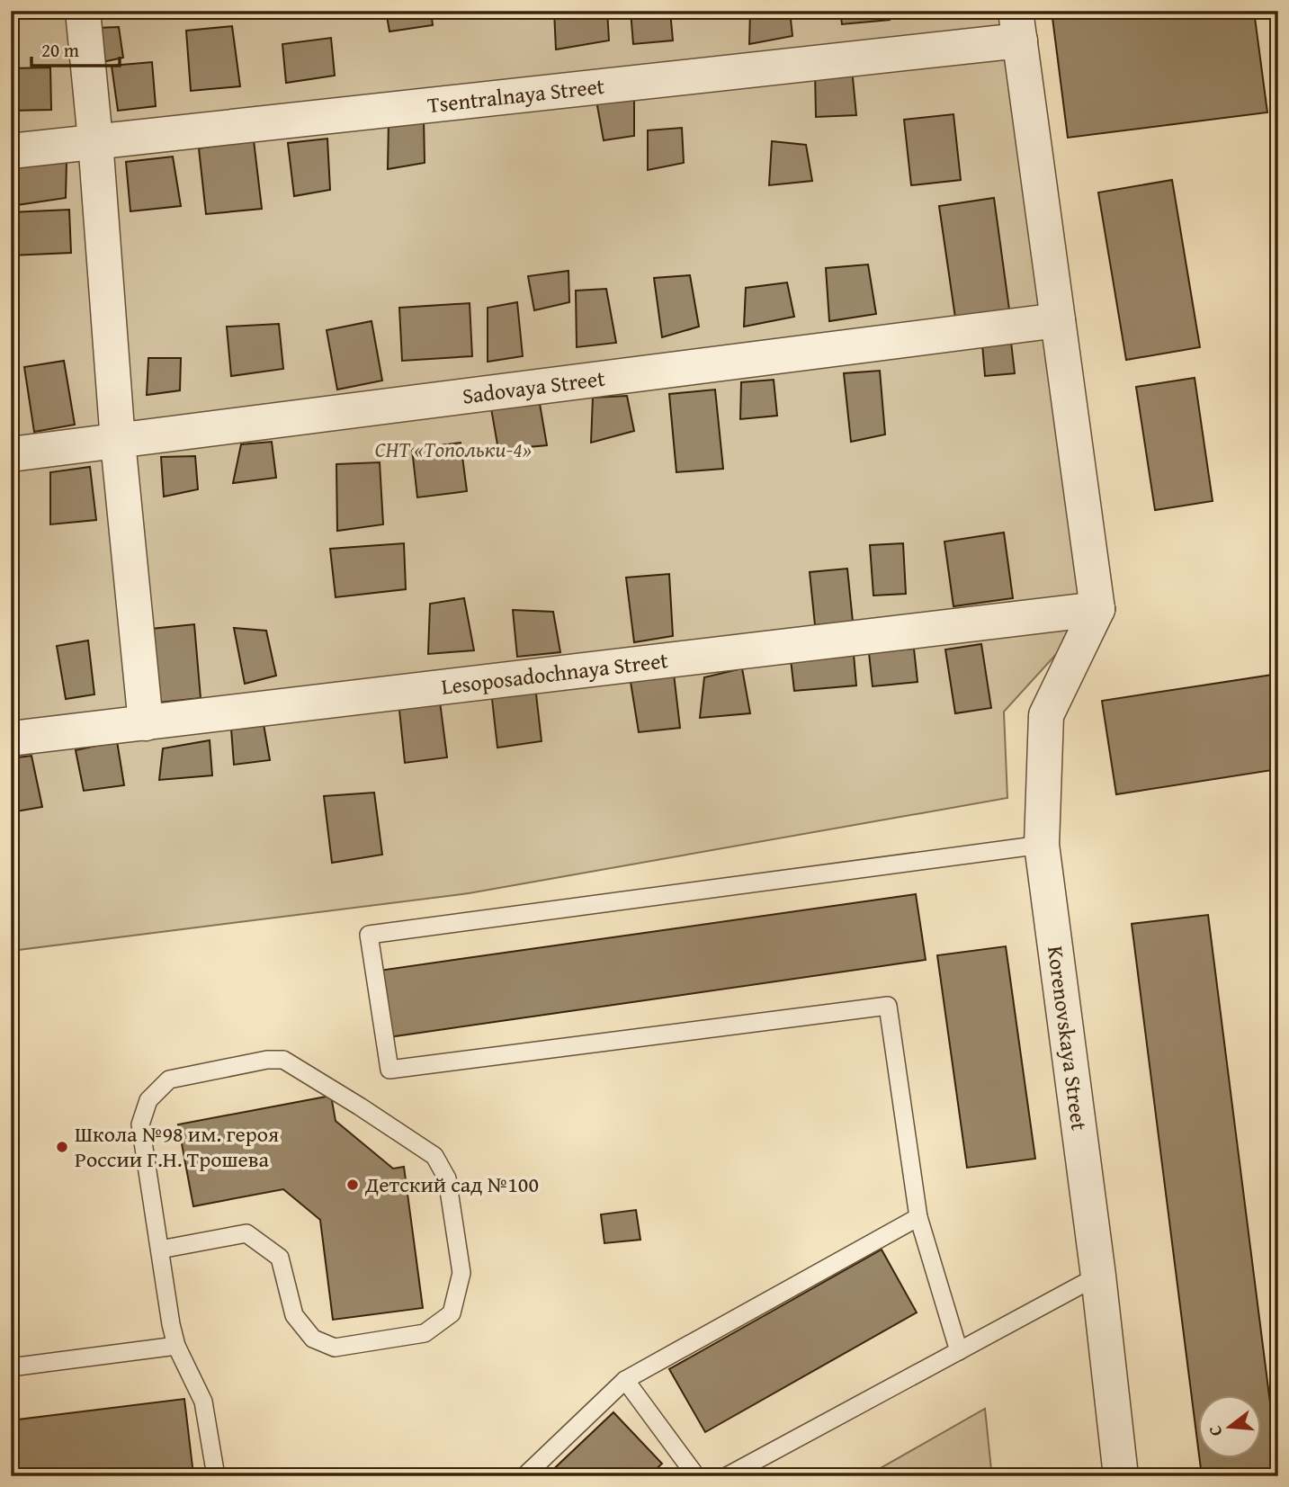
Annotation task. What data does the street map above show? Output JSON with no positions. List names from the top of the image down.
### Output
{
  "streets": {
    "street": [
      "Tsentralnaya Street",
      "Sadovaya Street",
      "Lesoposadochnaya Street",
      "Korenovskaya Street"
    ]
  },
  "crossings": [
    ["Lesoposadochnaya Street", "Korenovskaya Street"]
  ],
  "parks": ["СНТ «Топольки-4»"],
  "places": ["Школа №98 им. героя России Г.Н. Трошева", "Детский сад №100"],
  "scale_bar": "20 m",
  "north": "left"
}
